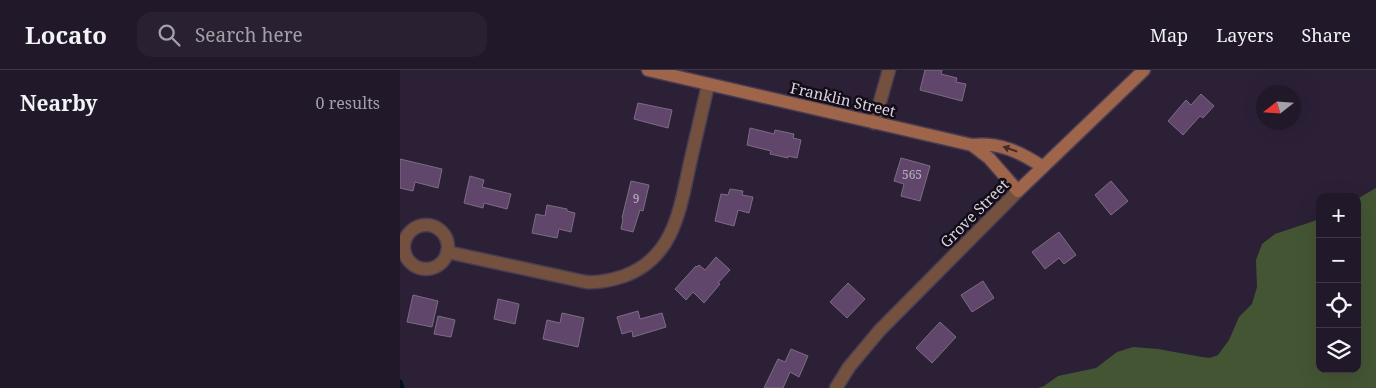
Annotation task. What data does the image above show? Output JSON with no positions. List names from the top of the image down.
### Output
{
  "streets": {
    "main road": ["Franklin Street", "Grove Street"]
  },
  "crossings": [
    ["Franklin Street", "Grove Street"]
  ],
  "house_numbers": ["565", "9"],
  "north": "left",
  "page": {
    "header": "Locato",
    "search": "Search here",
    "nav": ["Map", "Layers", "Share"],
    "heading": ["Nearby", "0 results"],
    "map_buttons": ["+", "−"]
  }
}
